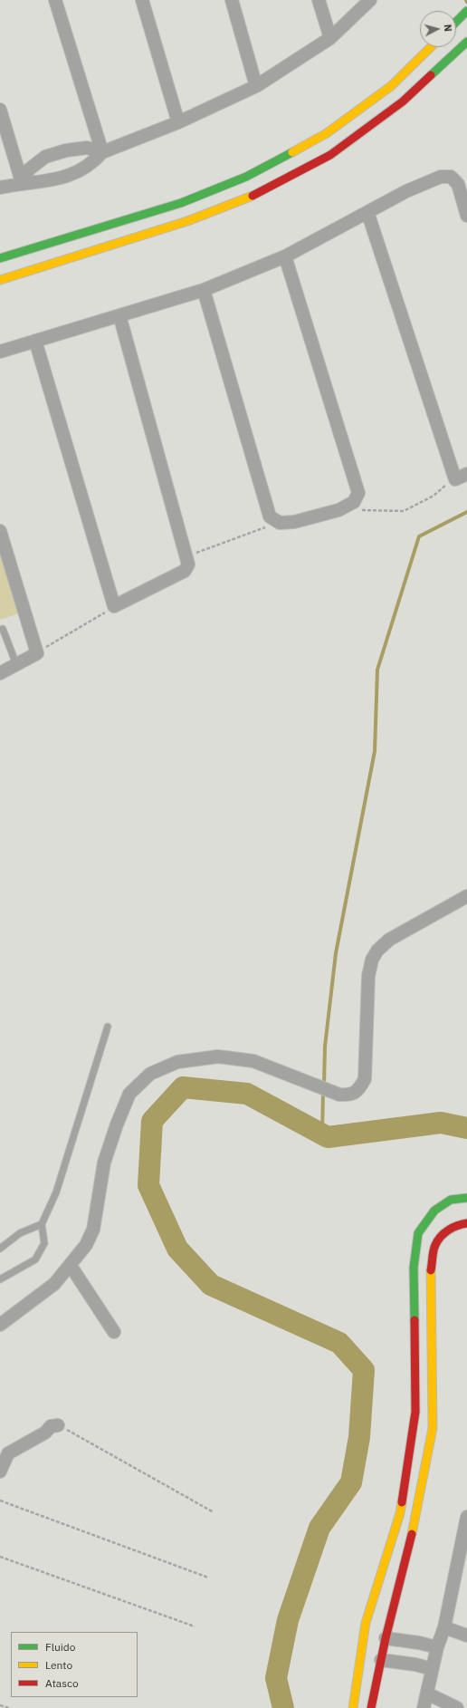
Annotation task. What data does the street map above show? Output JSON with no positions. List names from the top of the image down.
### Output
{
  "legend": ["Fluido", "Lento", "Atasco"],
  "north": "right"
}
